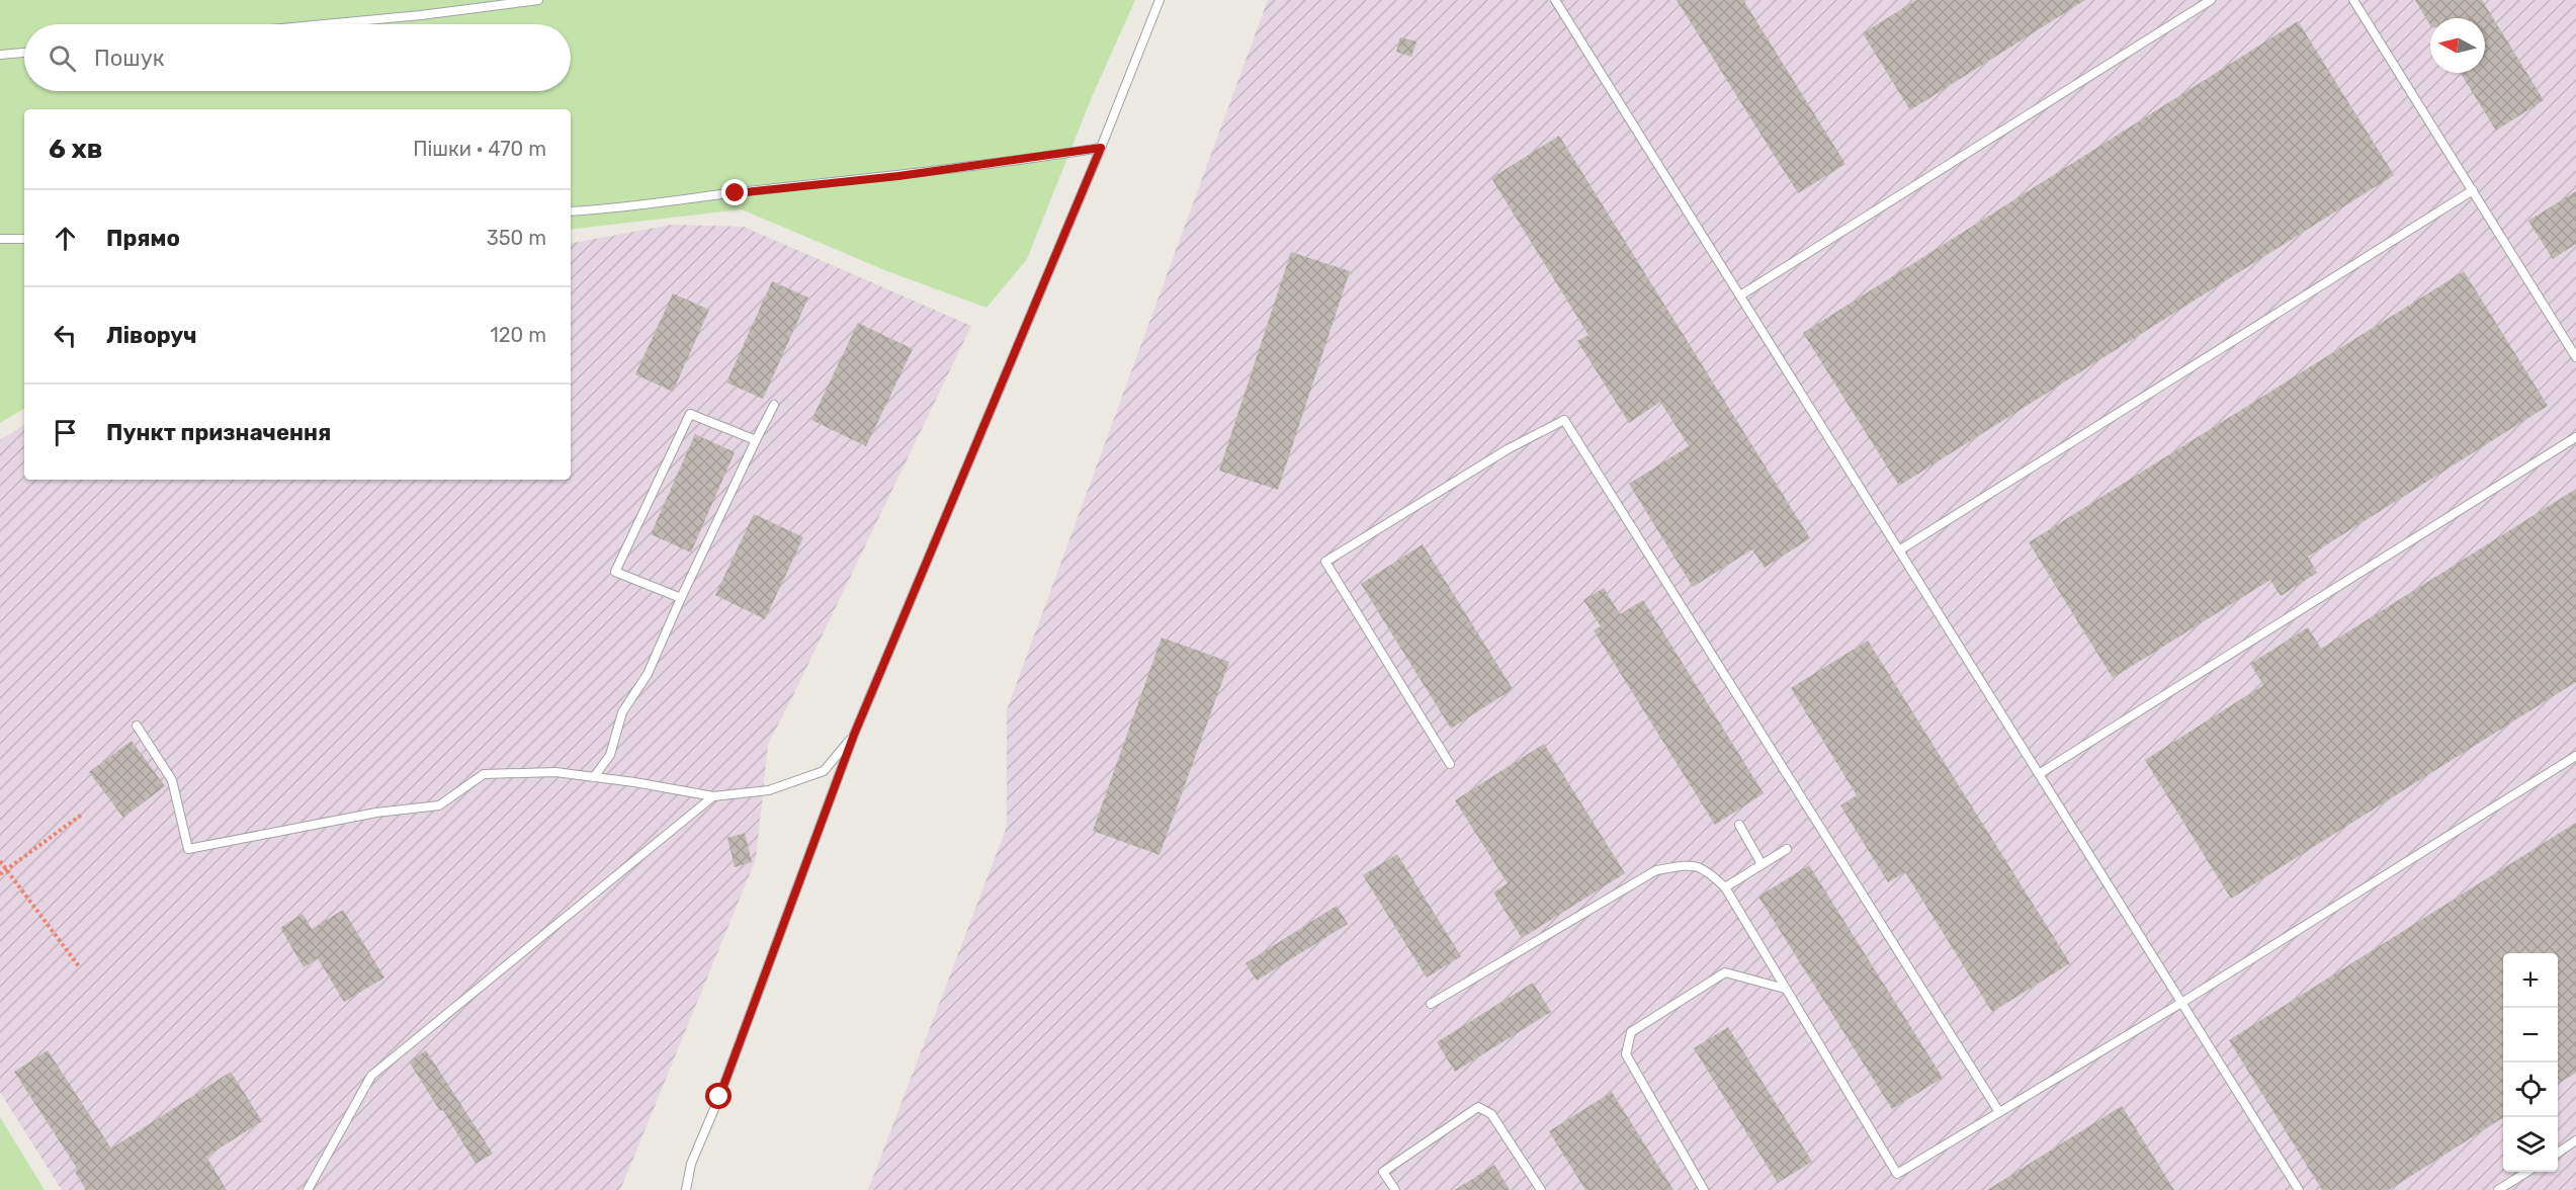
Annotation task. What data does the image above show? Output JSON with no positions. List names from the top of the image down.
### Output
{
  "north": "left",
  "page": {
    "search": "Пошук",
    "heading": ["6 хв", "Пішки · 470 m"],
    "list": [
      ["Прямо", "350 m"],
      ["Ліворуч", "120 m"],
      "Пункт призначення"
    ],
    "map_buttons": ["+", "−"]
  }
}
